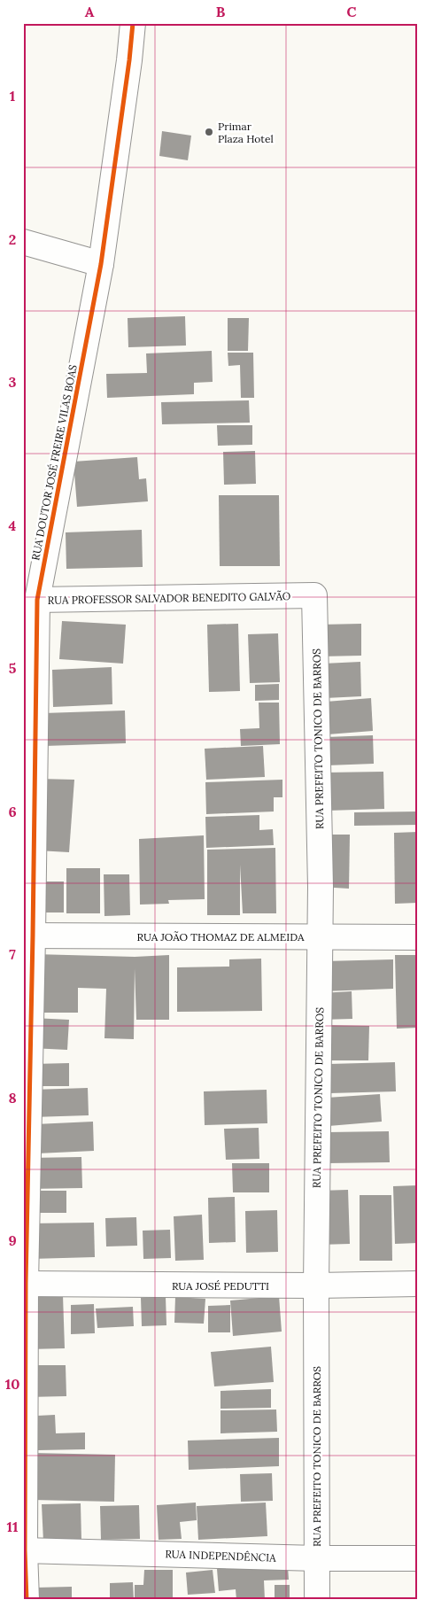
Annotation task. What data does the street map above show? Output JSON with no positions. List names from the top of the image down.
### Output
{
  "streets": {
    "street": [
      "RUA DOUTOR JOSÉ FREIRE VILAS BOAS",
      "RUA PROFESSOR SALVADOR BENEDITO GALVÃO",
      "RUA PREFEITO TONICO DE BARROS",
      "RUA JOÃO THOMAZ DE ALMEIDA",
      "RUA JOSÉ PEDUTTI",
      "RUA INDEPENDÊNCIA"
    ]
  },
  "crossings": [
    ["RUA DOUTOR JOSÉ FREIRE VILAS BOAS", "RUA PROFESSOR SALVADOR BENEDITO GALVÃO"],
    ["RUA DOUTOR JOSÉ FREIRE VILAS BOAS", "RUA JOÃO THOMAZ DE ALMEIDA"],
    ["RUA DOUTOR JOSÉ FREIRE VILAS BOAS", "RUA JOSÉ PEDUTTI"],
    ["RUA DOUTOR JOSÉ FREIRE VILAS BOAS", "RUA INDEPENDÊNCIA"],
    ["RUA PROFESSOR SALVADOR BENEDITO GALVÃO", "RUA PREFEITO TONICO DE BARROS"],
    ["RUA PREFEITO TONICO DE BARROS", "RUA JOÃO THOMAZ DE ALMEIDA"],
    ["RUA PREFEITO TONICO DE BARROS", "RUA JOSÉ PEDUTTI"],
    ["RUA PREFEITO TONICO DE BARROS", "RUA INDEPENDÊNCIA"]
  ],
  "places": ["Primar Plaza Hotel"],
  "grid": {
    "columns": ["A", "B", "C"],
    "rows": [
      "1",
      "2",
      "3",
      "4",
      "5",
      "6",
      "7",
      "8",
      "9",
      "10",
      "11"
    ]
  }
}
